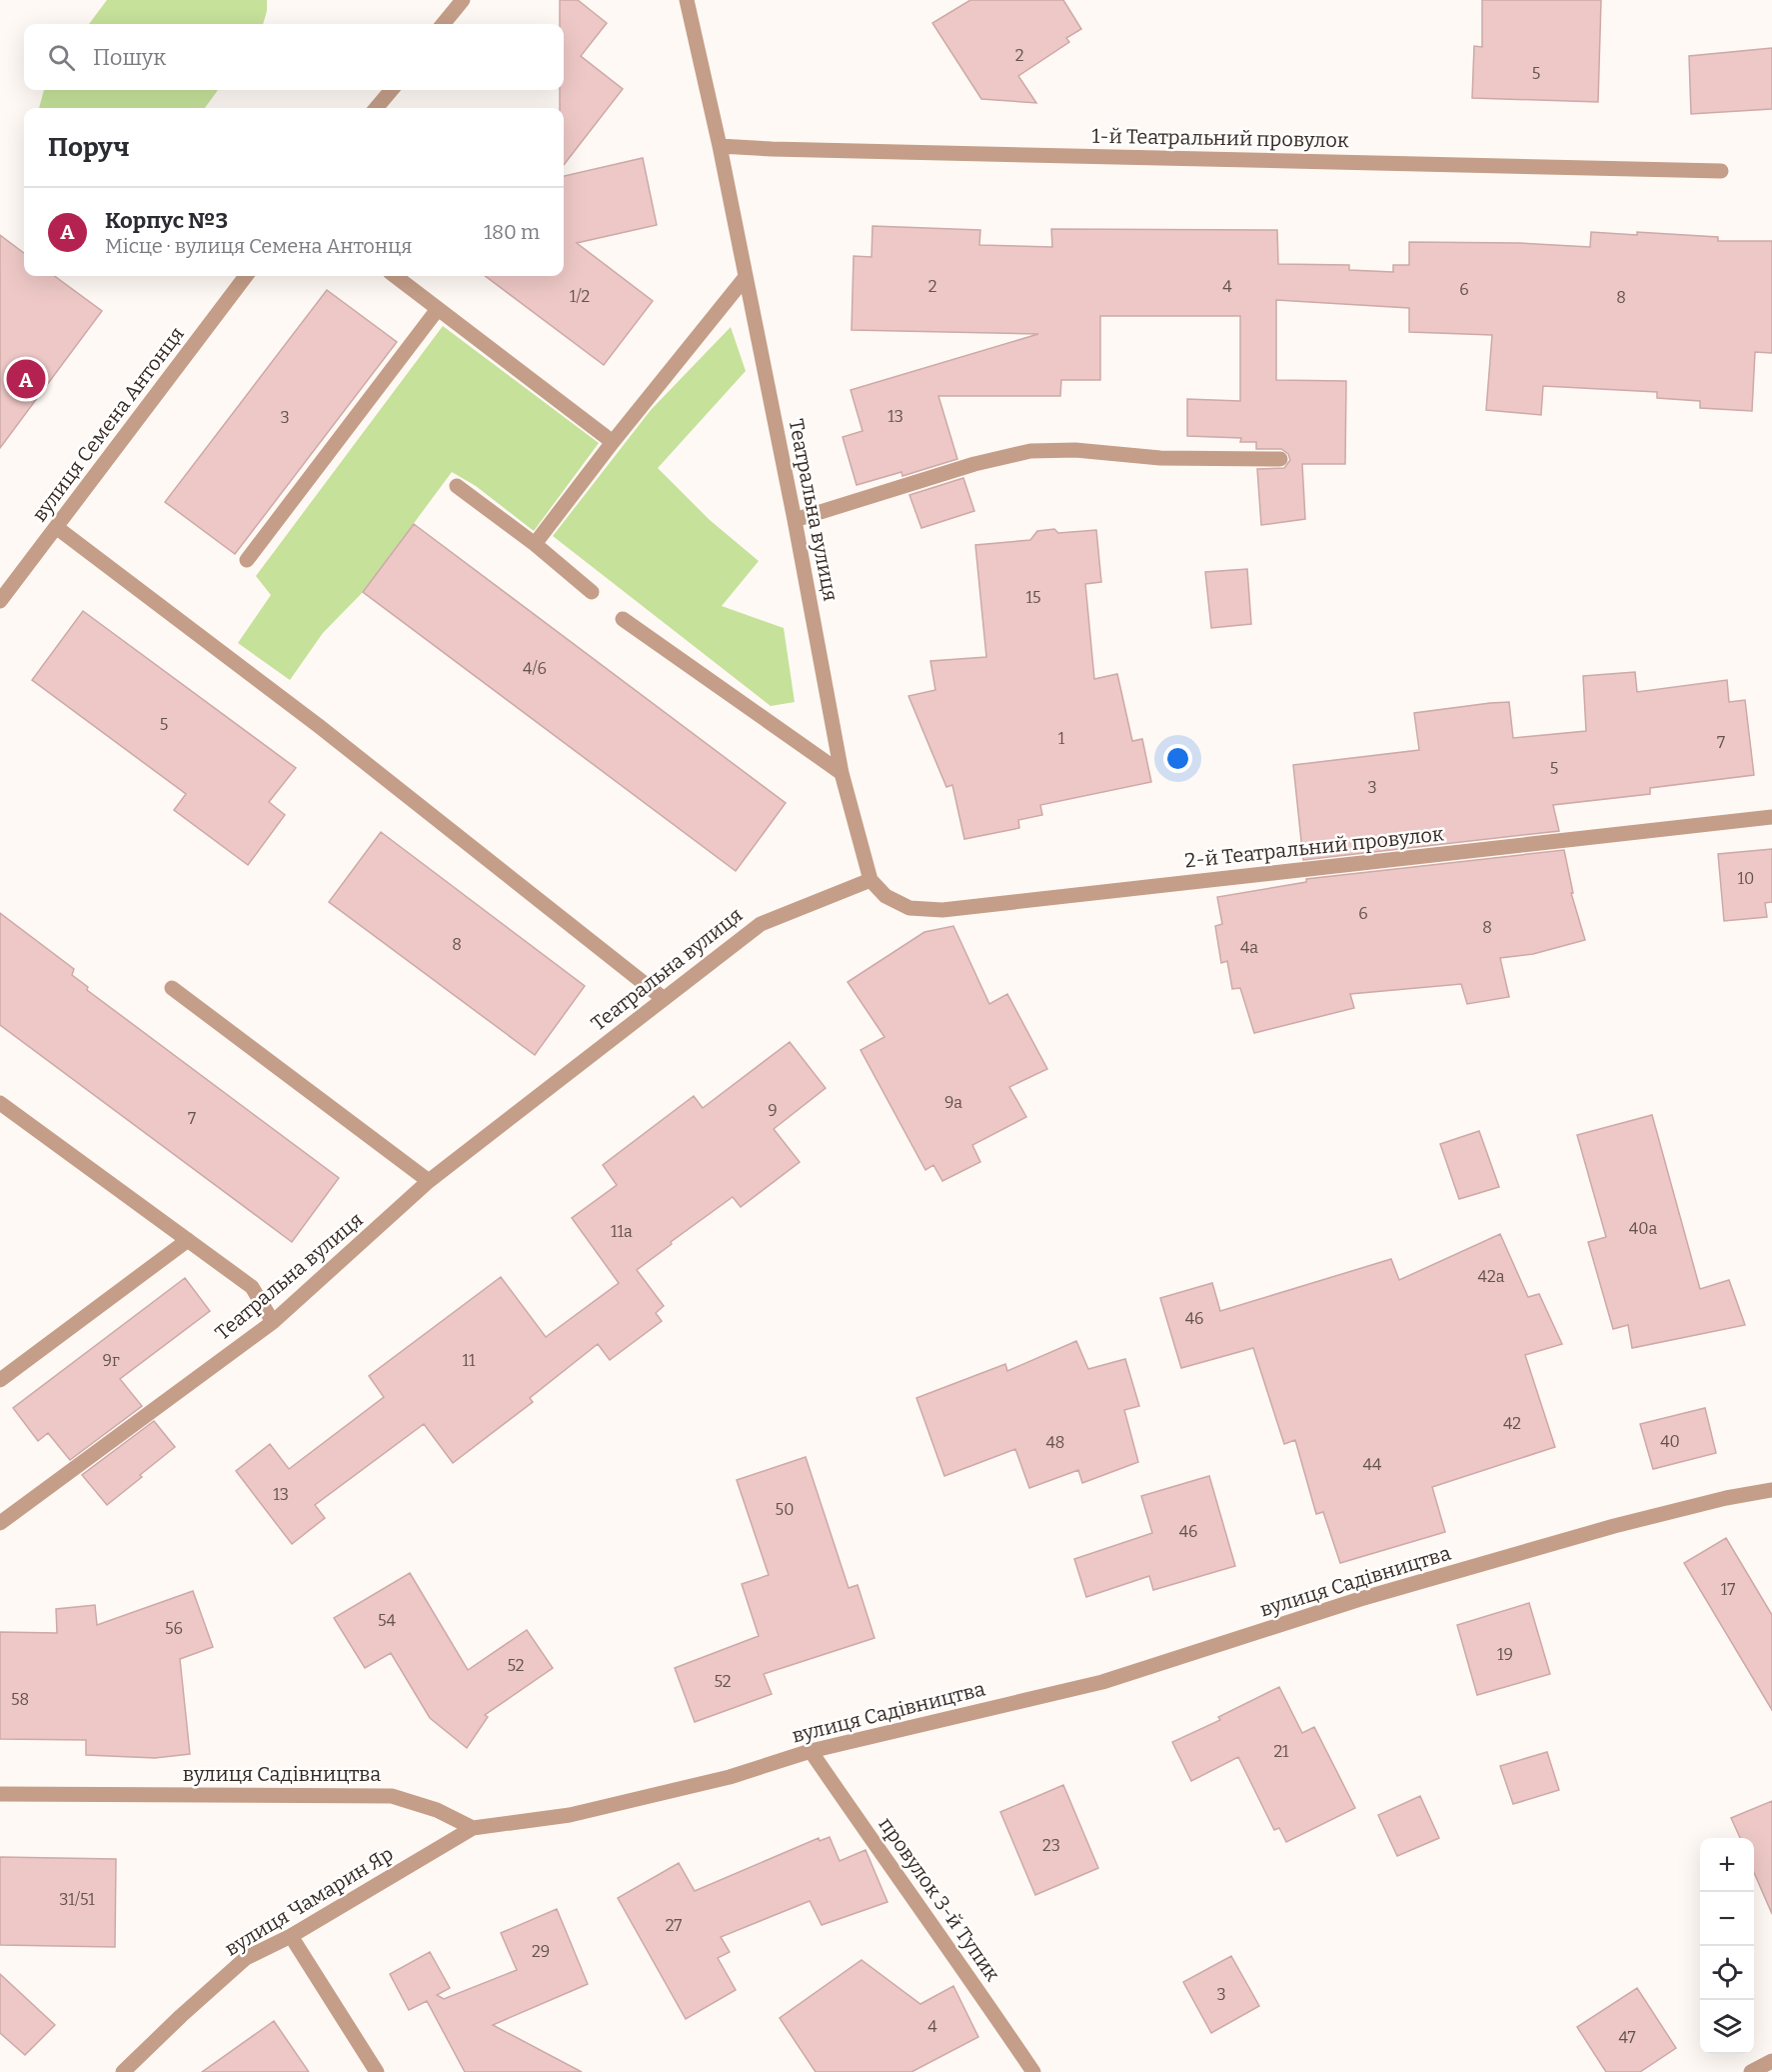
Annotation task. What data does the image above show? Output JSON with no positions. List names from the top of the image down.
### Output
{
  "streets": {
    "street": [
      "1-й Театральний провулок",
      "вулиця Семена Антонця",
      "Театральна вулиця",
      "2-й Театральний провулок",
      "вулиця Садівництва",
      "провулок 3-й Тупик",
      "вулиця Чамарин Яр"
    ]
  },
  "crossings": [
    ["1-й Театральний провулок", "Театральна вулиця"],
    ["Театральна вулиця", "2-й Театральний провулок"],
    ["вулиця Садівництва", "провулок 3-й Тупик"],
    ["вулиця Садівництва", "вулиця Чамарин Яр"]
  ],
  "house_numbers": [
    "2",
    "5",
    "2",
    "4",
    "6",
    "1/2",
    "8",
    "13",
    "3",
    "15",
    "4/6",
    "5",
    "1",
    "7",
    "5",
    "3",
    "10",
    "6",
    "8",
    "8",
    "4а",
    "9а",
    "9",
    "7",
    "40а",
    "11а",
    "42а",
    "46",
    "9г",
    "11",
    "42",
    "40",
    "48",
    "44",
    "13",
    "50",
    "46",
    "17",
    "54",
    "56",
    "19",
    "52",
    "52",
    "58",
    "21",
    "23",
    "31/51",
    "27",
    "29",
    "3",
    "4",
    "47"
  ],
  "page": {
    "search": "Пошук",
    "heading": "Поруч",
    "list": [
      {
        "mark": "A",
        "name": "Корпус №3",
        "note": "Місце · вулиця Семена Антонця",
        "value": "180 m"
      }
    ],
    "pins": "A",
    "map_buttons": ["+", "−"]
  }
}
